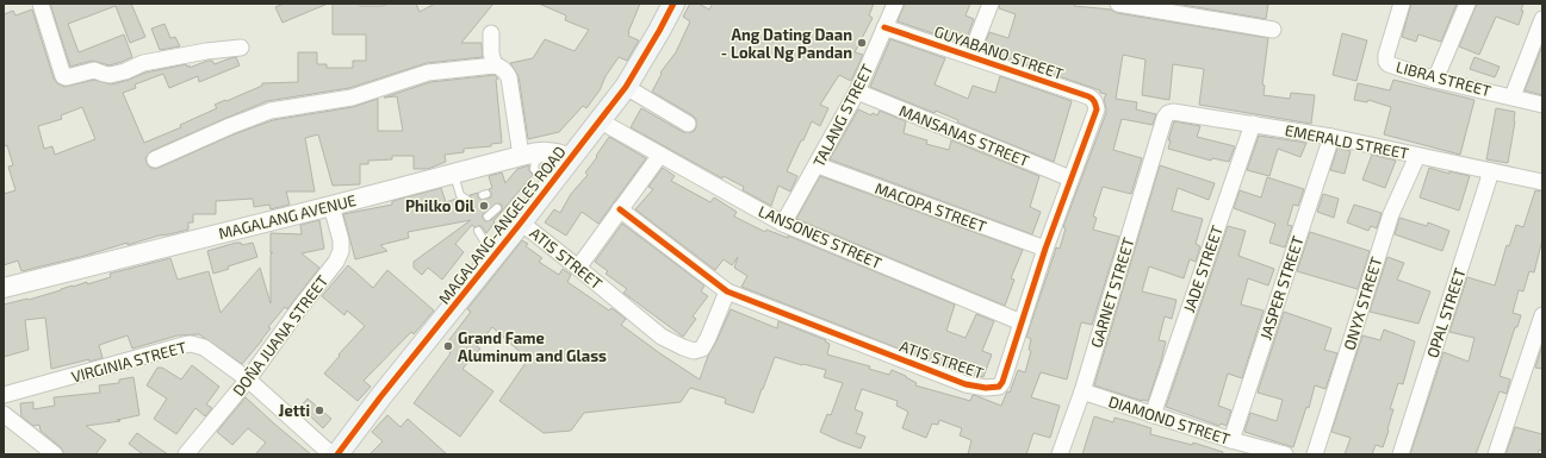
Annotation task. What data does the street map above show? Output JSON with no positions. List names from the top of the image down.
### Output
{
  "streets": {
    "main road": ["MAGALANG-ANGELES ROAD"],
    "street": [
      "GUYABANO STREET",
      "LIBRA STREET",
      "TALANG STREET",
      "MANSANAS STREET",
      "EMERALD STREET",
      "MACOPA STREET",
      "MAGALANG AVENUE",
      "LANSONES STREET",
      "ATIS STREET",
      "JADE STREET",
      "JASPER STREET",
      "GARNET STREET",
      "ONYX STREET",
      "OPAL STREET",
      "DOÑA JUANA STREET",
      "VIRGINIA STREET",
      "DIAMOND STREET"
    ]
  },
  "crossings": [
    ["GUYABANO STREET", "TALANG STREET"],
    ["GUYABANO STREET", "ATIS STREET"],
    ["TALANG STREET", "MANSANAS STREET"],
    ["TALANG STREET", "MACOPA STREET"],
    ["TALANG STREET", "LANSONES STREET"],
    ["MANSANAS STREET", "ATIS STREET"],
    ["EMERALD STREET", "JADE STREET"],
    ["EMERALD STREET", "JASPER STREET"],
    ["EMERALD STREET", "GARNET STREET"],
    ["EMERALD STREET", "ONYX STREET"],
    ["EMERALD STREET", "OPAL STREET"],
    ["MACOPA STREET", "ATIS STREET"],
    ["MAGALANG AVENUE", "MAGALANG-ANGELES ROAD"],
    ["MAGALANG AVENUE", "DOÑA JUANA STREET"],
    ["MAGALANG-ANGELES ROAD", "LANSONES STREET"],
    ["MAGALANG-ANGELES ROAD", "ATIS STREET"],
    ["LANSONES STREET", "ATIS STREET"],
    ["JADE STREET", "DIAMOND STREET"],
    ["JASPER STREET", "DIAMOND STREET"],
    ["GARNET STREET", "DIAMOND STREET"],
    ["DOÑA JUANA STREET", "VIRGINIA STREET"]
  ],
  "places": [
    "Ang Dating Daan - Lokal Ng Pandan",
    "Philko Oil",
    "Grand Fame Aluminum and Glass",
    "Jetti"
  ]
}
